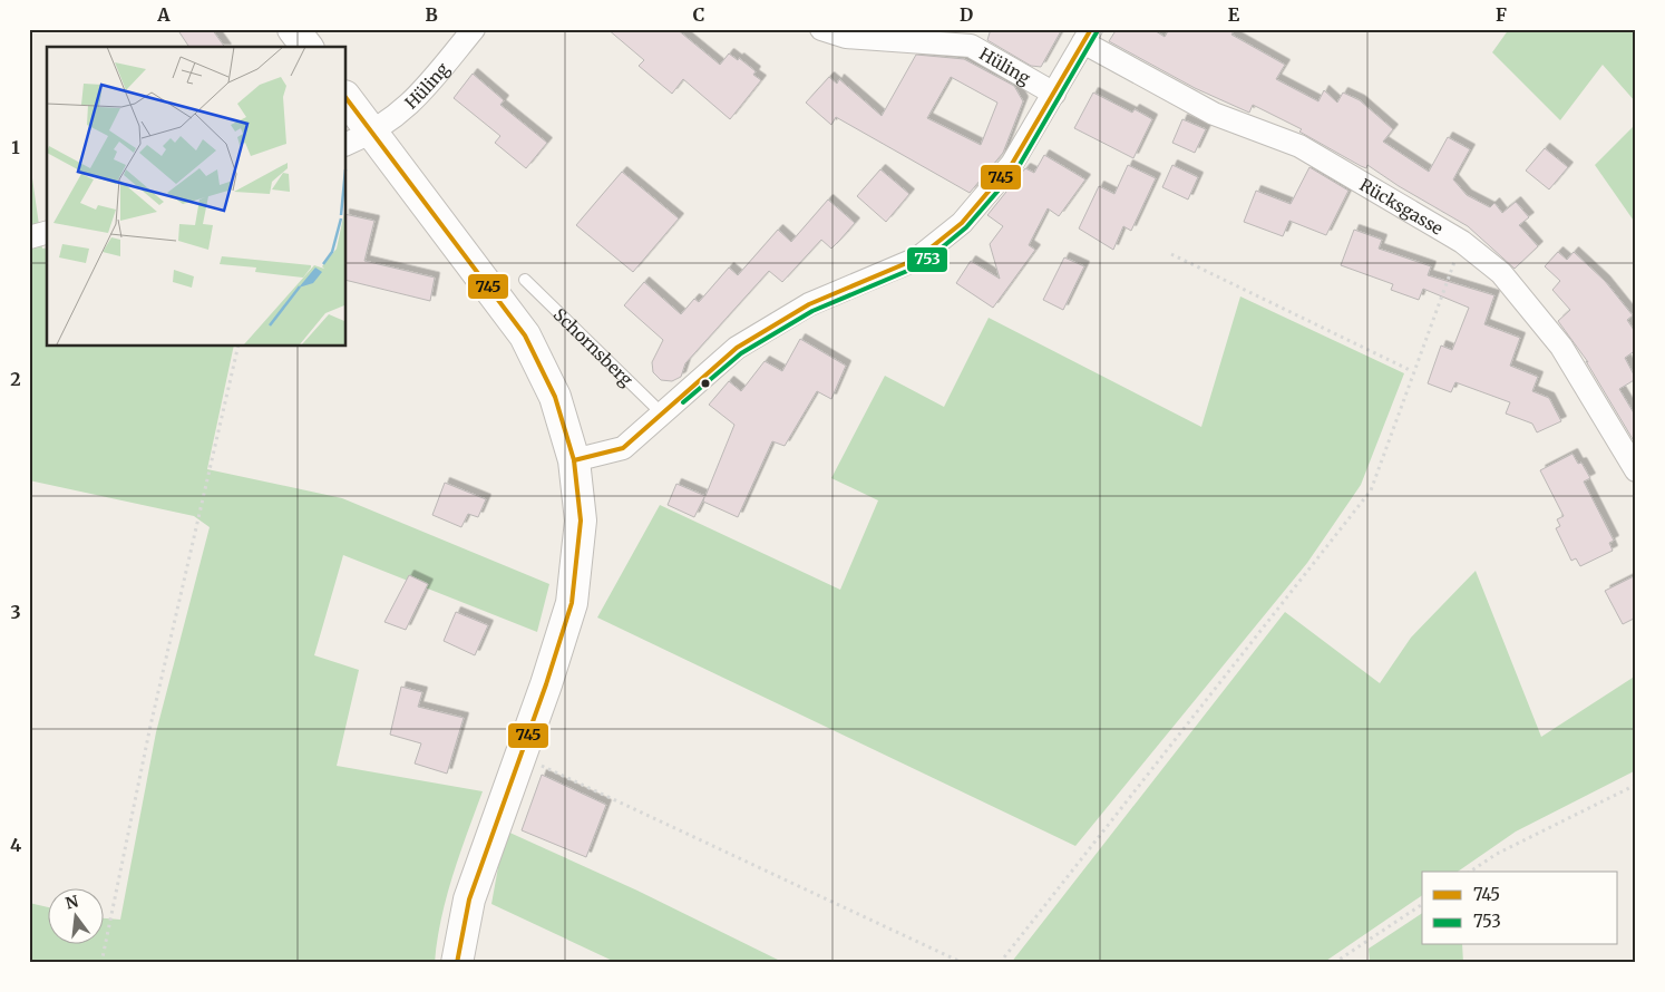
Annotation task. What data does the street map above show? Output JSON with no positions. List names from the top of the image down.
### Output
{
  "streets": {
    "street": ["Hüling", "Rücksgasse"],
    "lane": ["Schornsberg"]
  },
  "lines": ["transit line 745", "transit line 753"],
  "legend": ["745", "753"],
  "north": "top",
  "grid": {
    "columns": [
      "A",
      "B",
      "C",
      "D",
      "E",
      "F"
    ],
    "rows": [
      "1",
      "2",
      "3",
      "4"
    ]
  }
}
